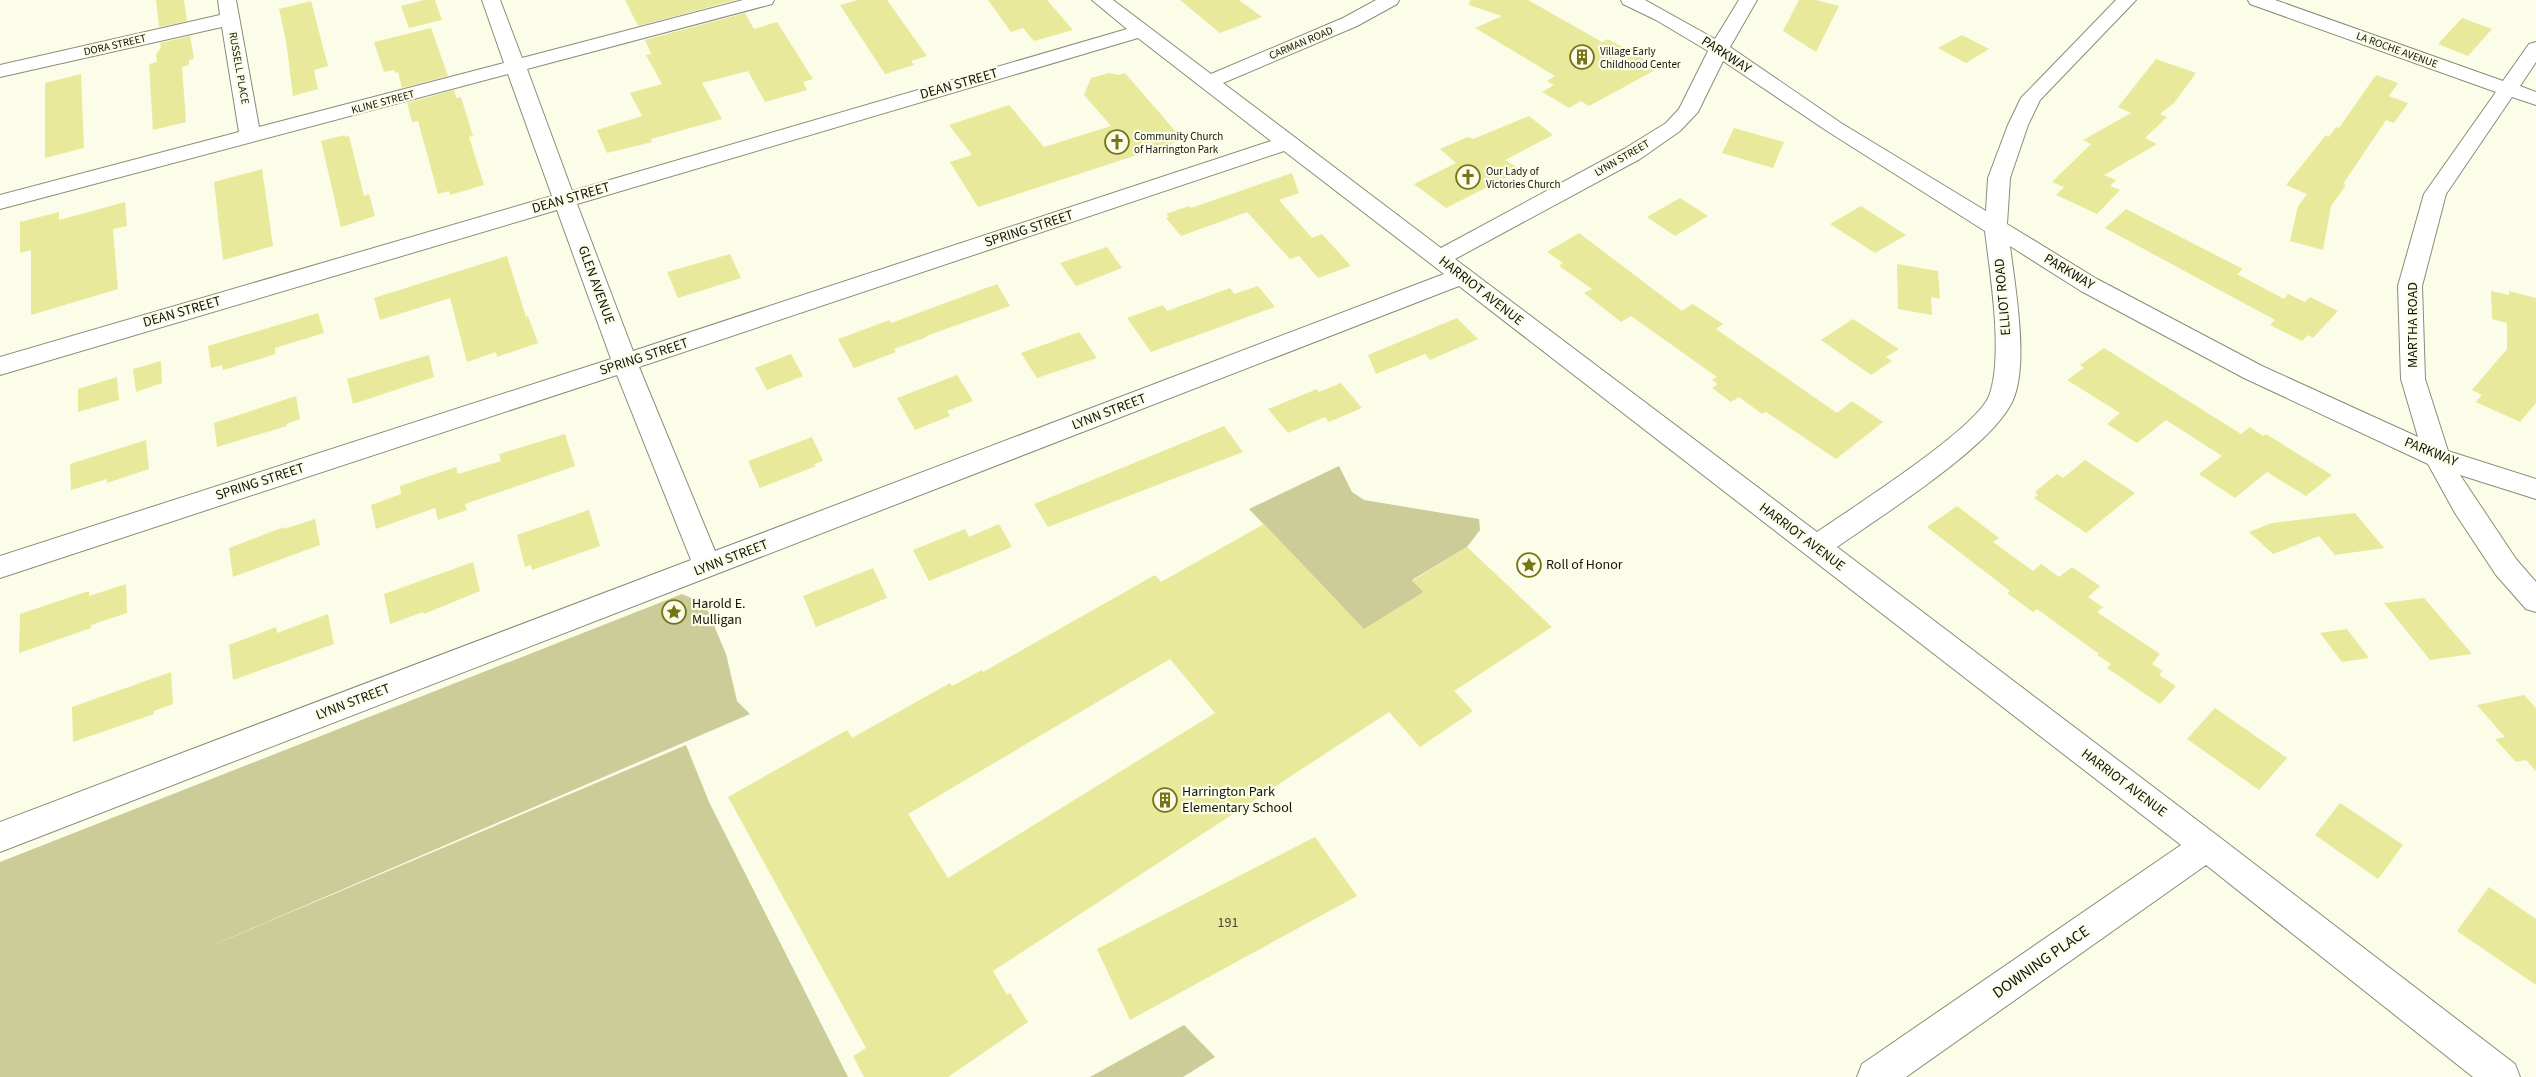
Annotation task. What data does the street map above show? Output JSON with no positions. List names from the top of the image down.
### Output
{
  "streets": {
    "street": [
      "CARMAN ROAD",
      "DORA STREET",
      "LA ROCHE AVENUE",
      "PARKWAY",
      "RUSSELL PLACE",
      "DEAN STREET",
      "KLINE STREET",
      "LYNN STREET",
      "SPRING STREET",
      "GLEN AVENUE",
      "HARRIOT AVENUE",
      "ELLIOT ROAD",
      "MARTHA ROAD",
      "DOWNING PLACE"
    ]
  },
  "crossings": [
    ["CARMAN ROAD", "HARRIOT AVENUE"],
    ["DORA STREET", "RUSSELL PLACE"],
    ["LA ROCHE AVENUE", "MARTHA ROAD"],
    ["PARKWAY", "LYNN STREET"],
    ["PARKWAY", "ELLIOT ROAD"],
    ["PARKWAY", "MARTHA ROAD"],
    ["RUSSELL PLACE", "KLINE STREET"],
    ["DEAN STREET", "GLEN AVENUE"],
    ["DEAN STREET", "HARRIOT AVENUE"],
    ["KLINE STREET", "GLEN AVENUE"],
    ["LYNN STREET", "GLEN AVENUE"],
    ["LYNN STREET", "HARRIOT AVENUE"],
    ["SPRING STREET", "GLEN AVENUE"],
    ["SPRING STREET", "HARRIOT AVENUE"],
    ["HARRIOT AVENUE", "ELLIOT ROAD"],
    ["HARRIOT AVENUE", "DOWNING PLACE"]
  ],
  "places": {
    "building": ["Village Early Childhood Center", "Harrington Park Elementary School"],
    "church": ["Community Church of Harrington Park", "Our Lady of Victories Church"],
    "place": ["Roll of Honor", "Harold E. Mulligan"]
  },
  "house_numbers": ["191"]
}
